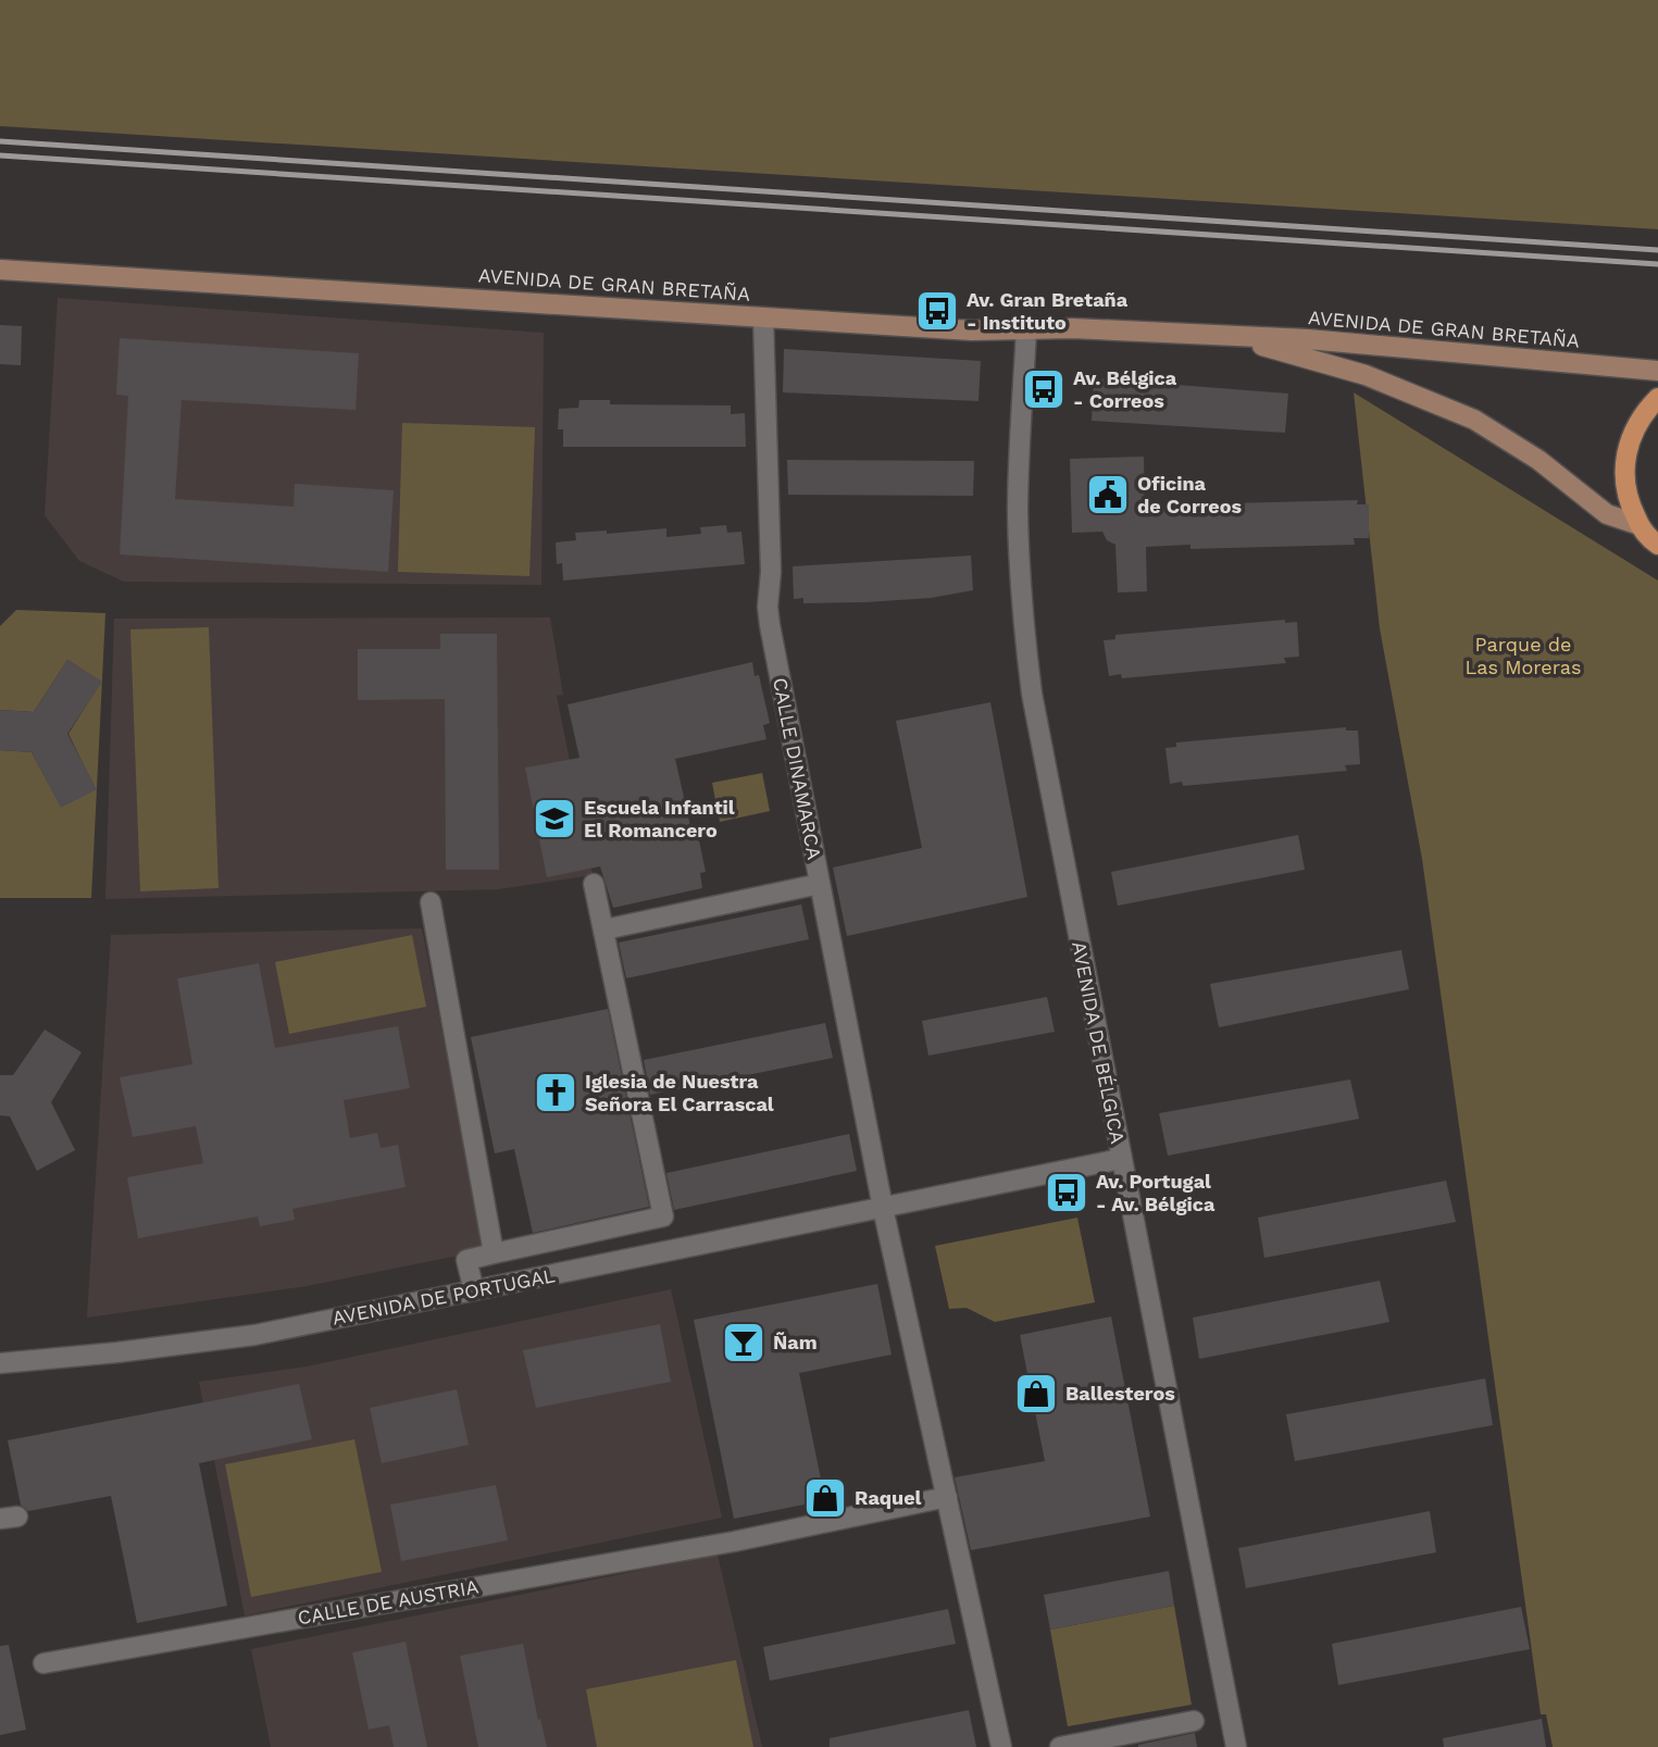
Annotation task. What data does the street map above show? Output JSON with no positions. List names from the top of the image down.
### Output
{
  "streets": {
    "street": [
      "AVENIDA DE GRAN BRETAÑA",
      "CALLE DINAMARCA",
      "AVENIDA DE BÉLGICA",
      "AVENIDA DE PORTUGAL",
      "CALLE DE AUSTRIA"
    ]
  },
  "crossings": [
    ["AVENIDA DE GRAN BRETAÑA", "CALLE DINAMARCA"],
    ["AVENIDA DE GRAN BRETAÑA", "AVENIDA DE BÉLGICA"],
    ["AVENIDA DE BÉLGICA", "AVENIDA DE PORTUGAL"]
  ],
  "parks": ["Parque de Las Moreras"],
  "places": {
    "bus stop": ["Av. Gran Bretaña - Instituto", "Av. Bélgica - Correos", "Av. Portugal - Av. Bélgica"],
    "public building": ["Oficina de Correos"],
    "school or university": ["Escuela Infantil El Romancero"],
    "church": ["Iglesia de Nuestra Señora El Carrascal"],
    "bar": ["Ñam"],
    "shop": ["Ballesteros", "Raquel"]
  }
}
